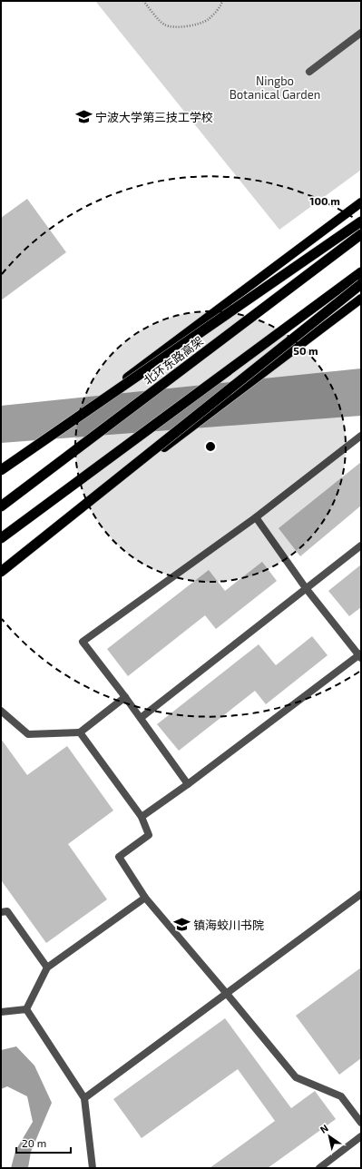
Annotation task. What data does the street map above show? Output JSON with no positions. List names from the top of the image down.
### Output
{
  "streets": {
    "highway": ["北环东路高架"]
  },
  "parks": ["Ningbo Botanical Garden"],
  "places": {
    "school or university": ["宁波大学第三技工学校", "镇海蛟川书院"]
  },
  "scale_bar": "20 m",
  "north": "top left",
  "rings": ["100 m", "50 m"]
}
